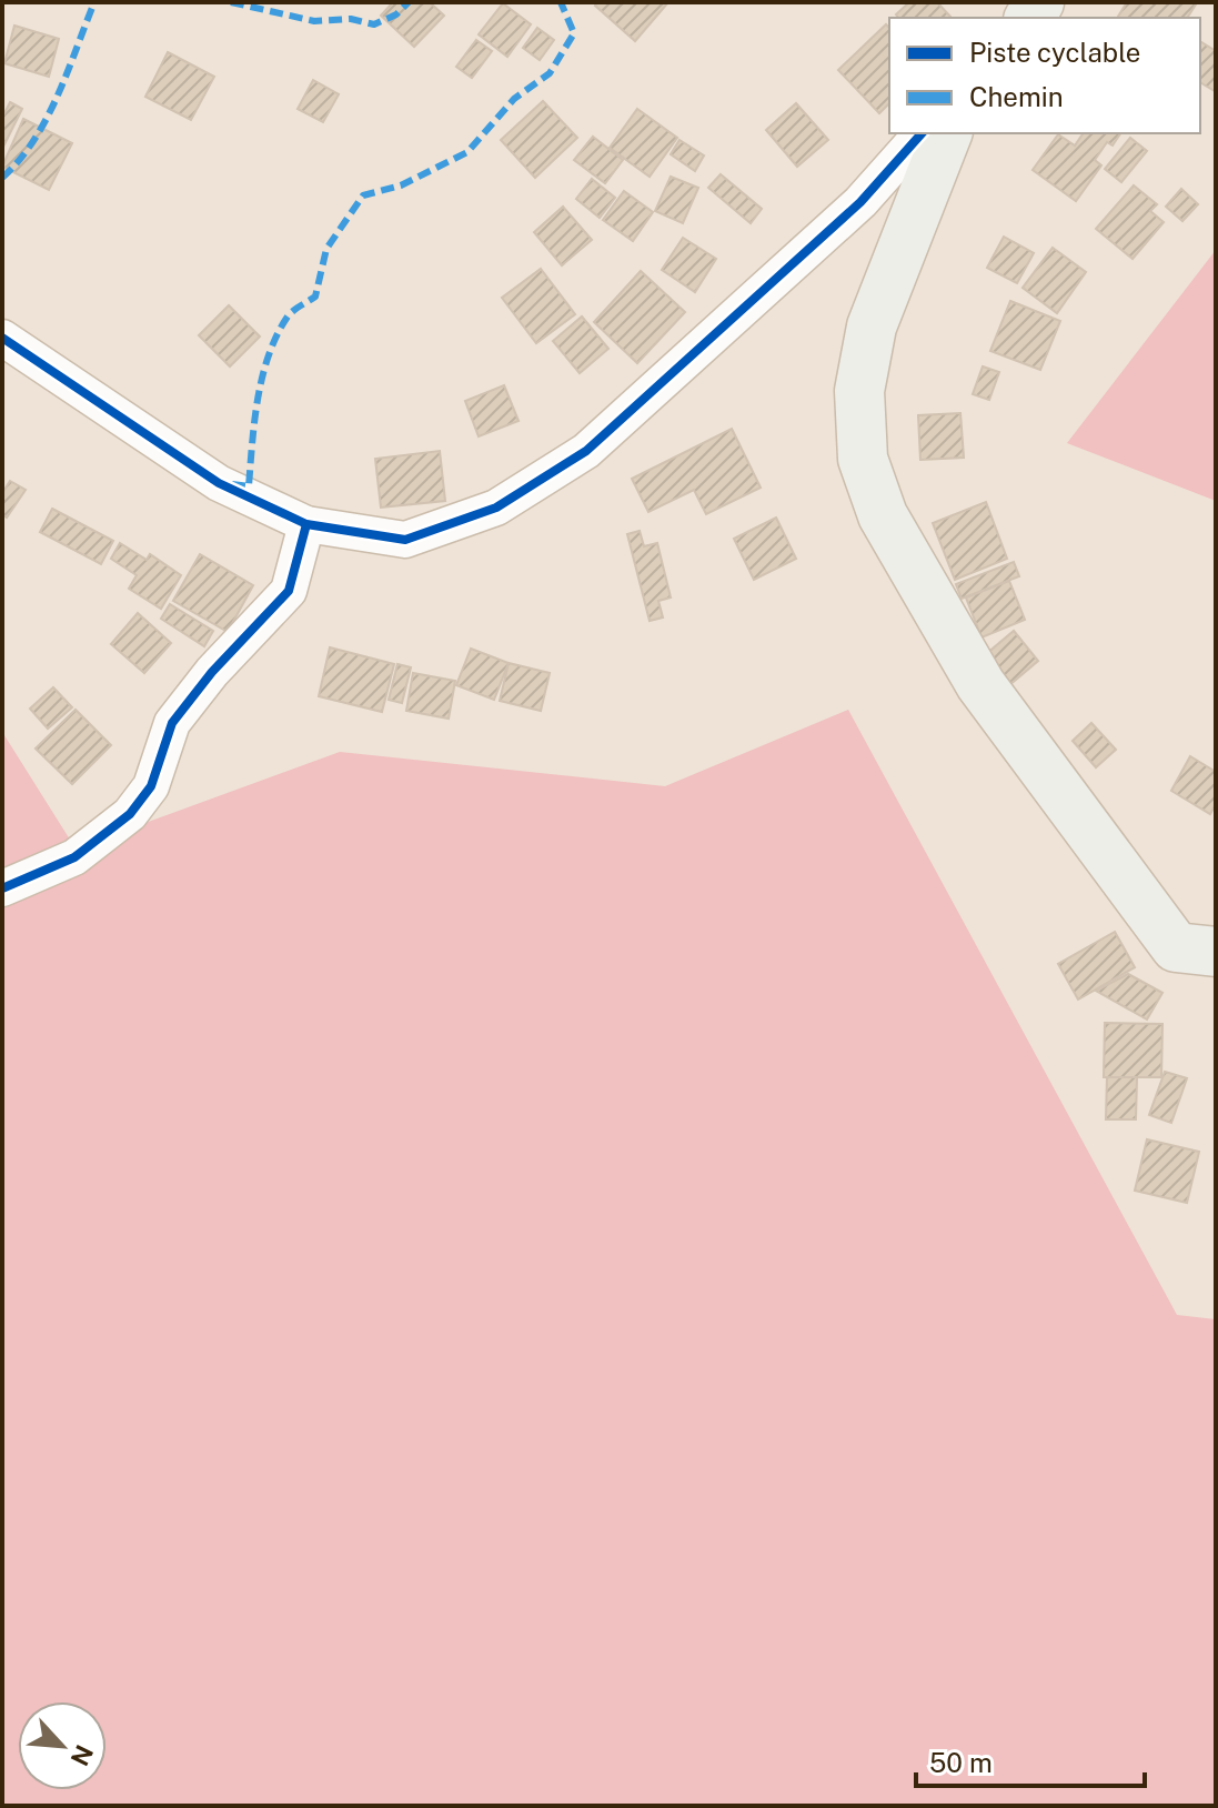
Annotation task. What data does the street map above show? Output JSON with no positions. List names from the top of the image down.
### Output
{
  "legend": ["Piste cyclable", "Chemin"],
  "scale_bar": "50 m",
  "north": "bottom right"
}
